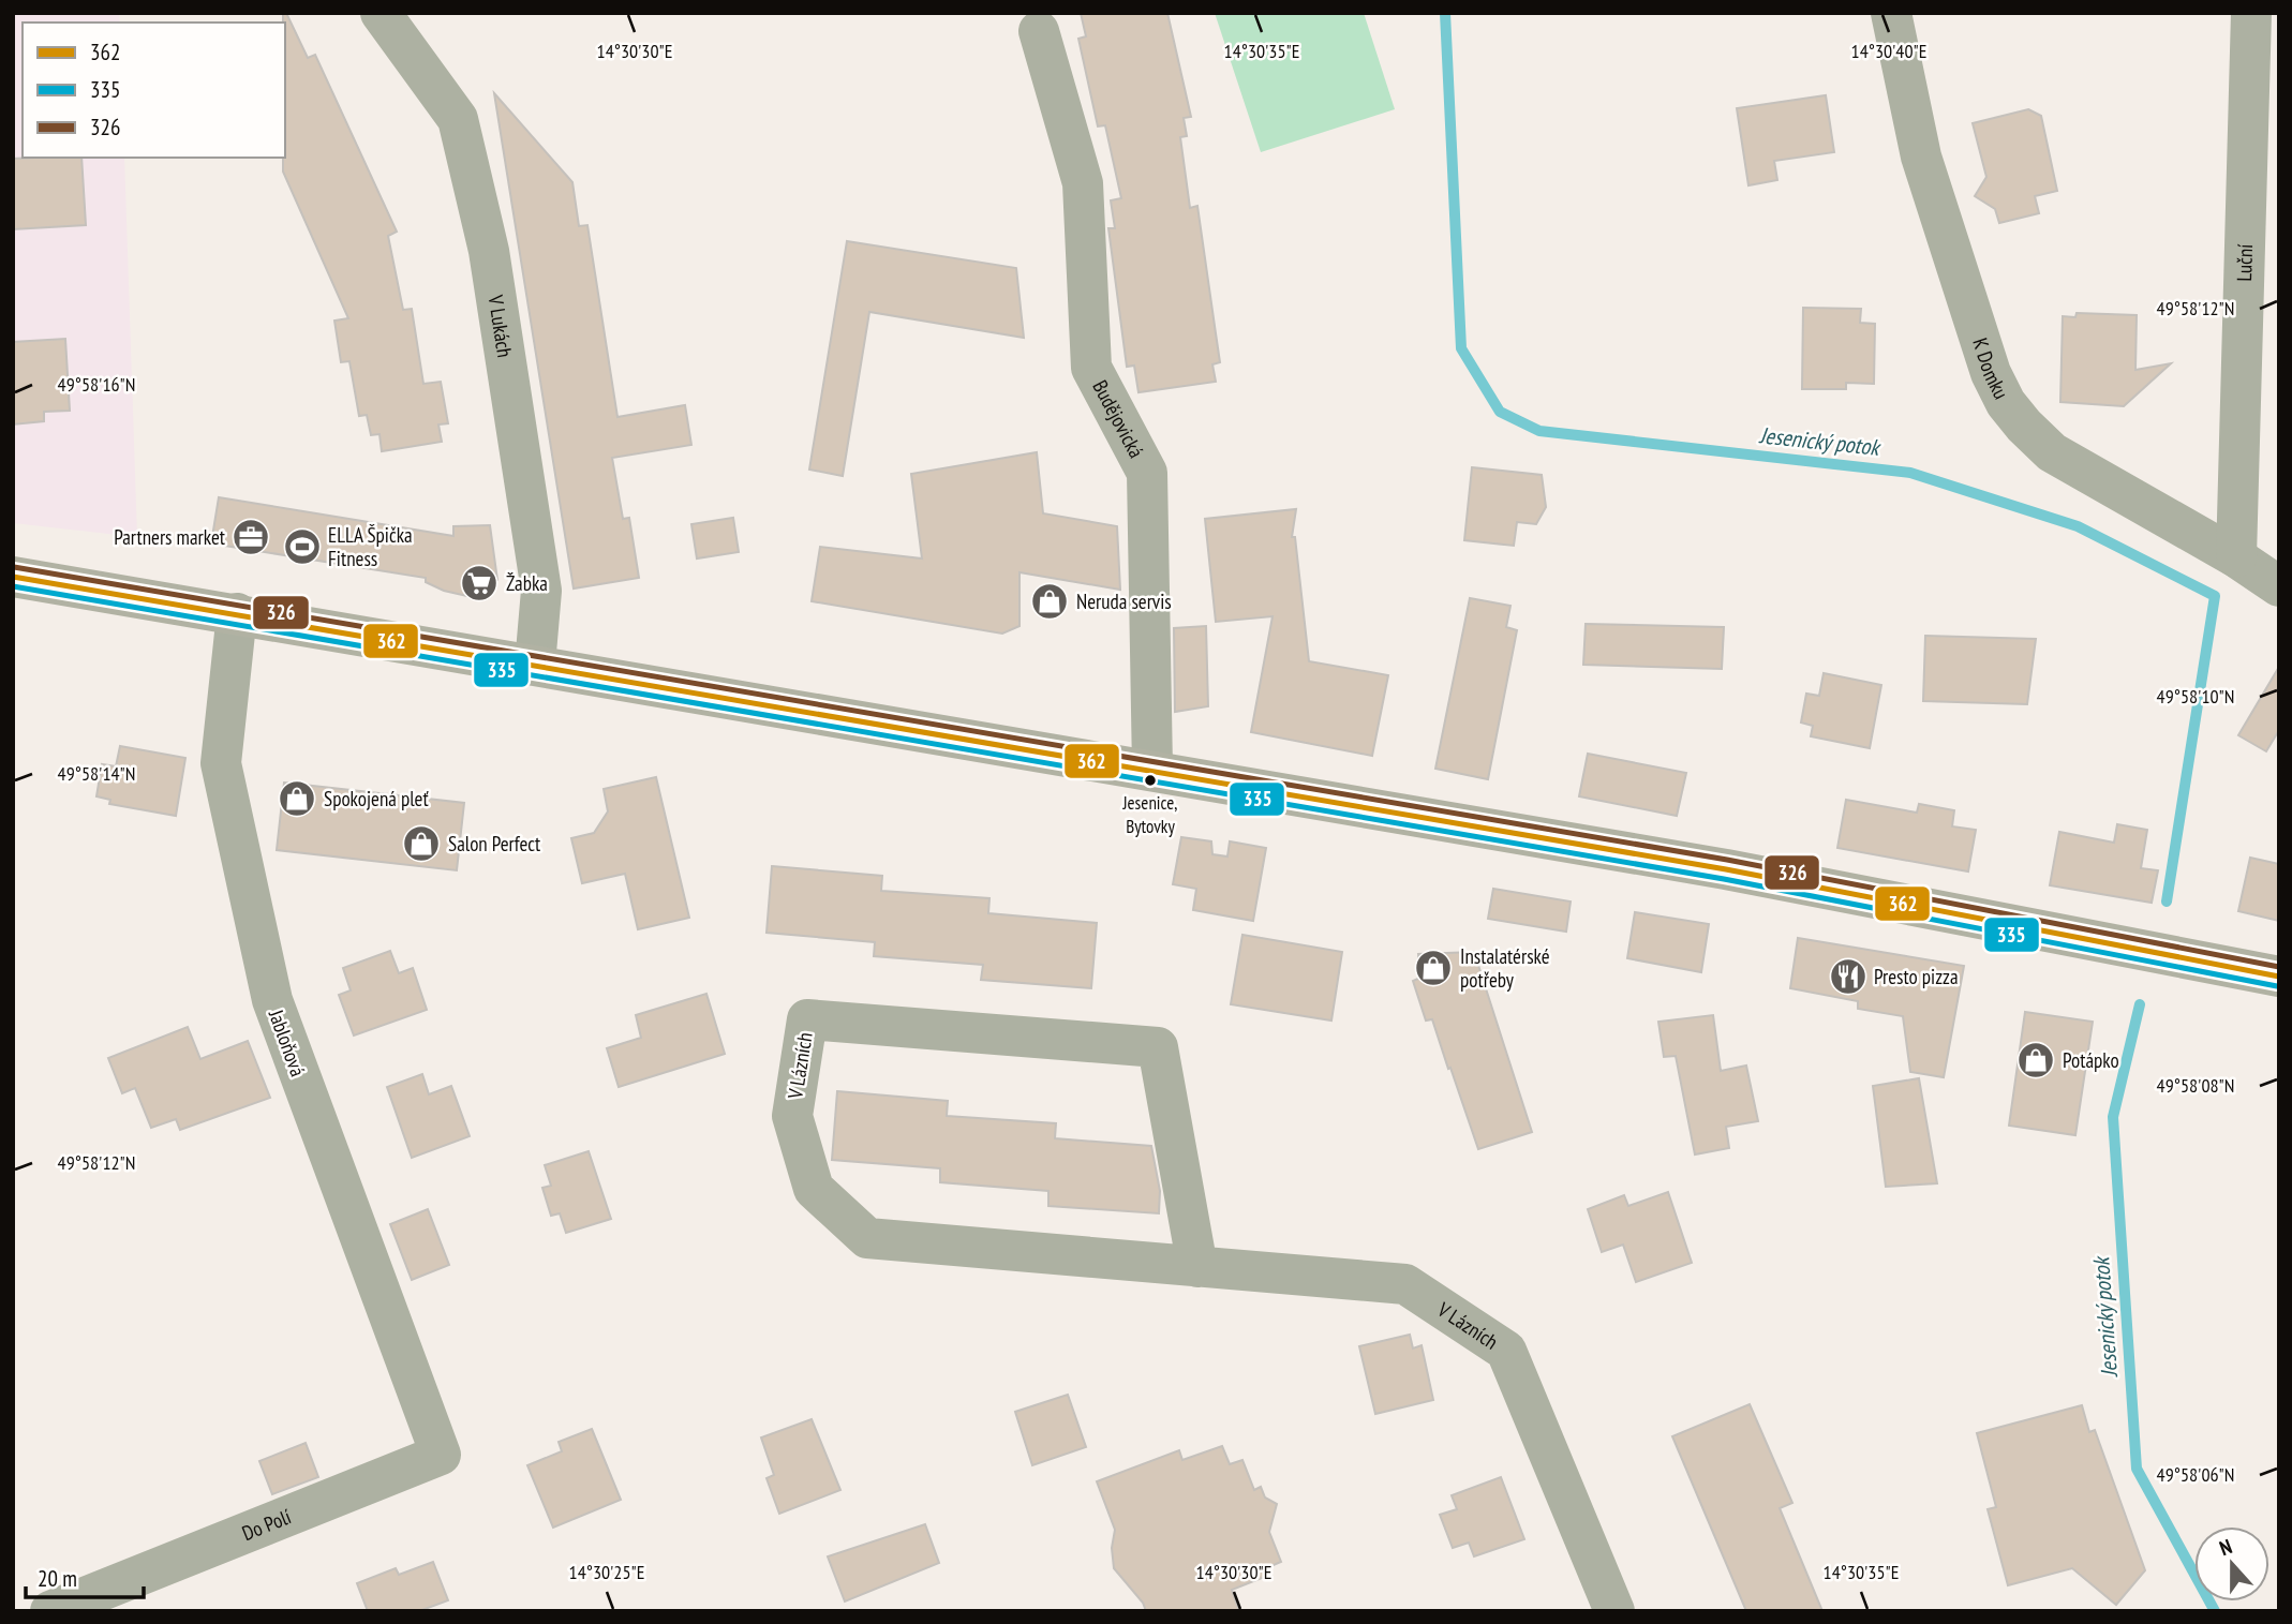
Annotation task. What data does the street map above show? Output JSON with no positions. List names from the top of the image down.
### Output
{
  "streets": {
    "street": [
      "Luční",
      "V Lukách",
      "K Domku",
      "Budějovická",
      "Jabloňová",
      "V Lázních",
      "Do Polí"
    ]
  },
  "crossings": [
    ["Luční", "K Domku"],
    ["Jabloňová", "Do Polí"]
  ],
  "water": ["Jesenický potok"],
  "places": {
    "office": ["Partners market"],
    "sports": ["ELLA Špička Fitness"],
    "supermarket": ["Žabka"],
    "shop": [
      "Neruda servis",
      "Spokojená pleť",
      "Salon Perfect",
      "Instalatérské potřeby",
      "Potápko"
    ],
    "other": ["Jesenice, Bytovky"],
    "restaurant": ["Presto pizza"]
  },
  "lines": ["transit line 326", "transit line 362", "transit line 335"],
  "legend": ["362", "335", "326"],
  "scale_bar": "20 m",
  "north": "top",
  "coordinates": [
    "14°30'30\"E",
    "14°30'35\"E",
    "14°30'40\"E",
    "49°58'12\"N",
    "49°58'16\"N",
    "49°58'10\"N",
    "49°58'14\"N",
    "49°58'08\"N",
    "49°58'06\"N",
    "14°30'25\"E"
  ]
}
